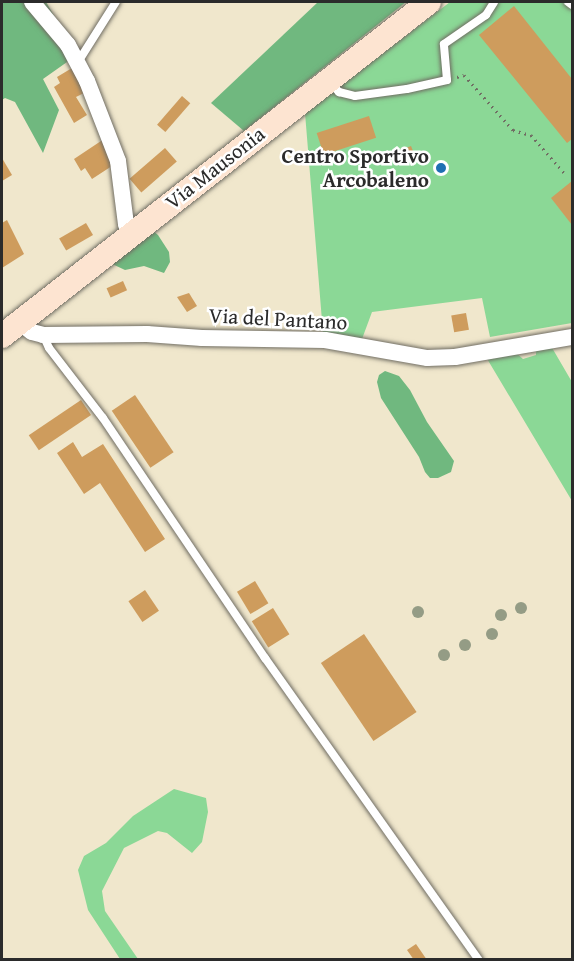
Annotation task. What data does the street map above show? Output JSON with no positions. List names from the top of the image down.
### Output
{
  "streets": {
    "main road": ["Via Mausonia"],
    "street": ["Via del Pantano"]
  },
  "crossings": [
    ["Via Mausonia", "Via del Pantano"]
  ],
  "places": ["Centro Sportivo Arcobaleno"]
}
